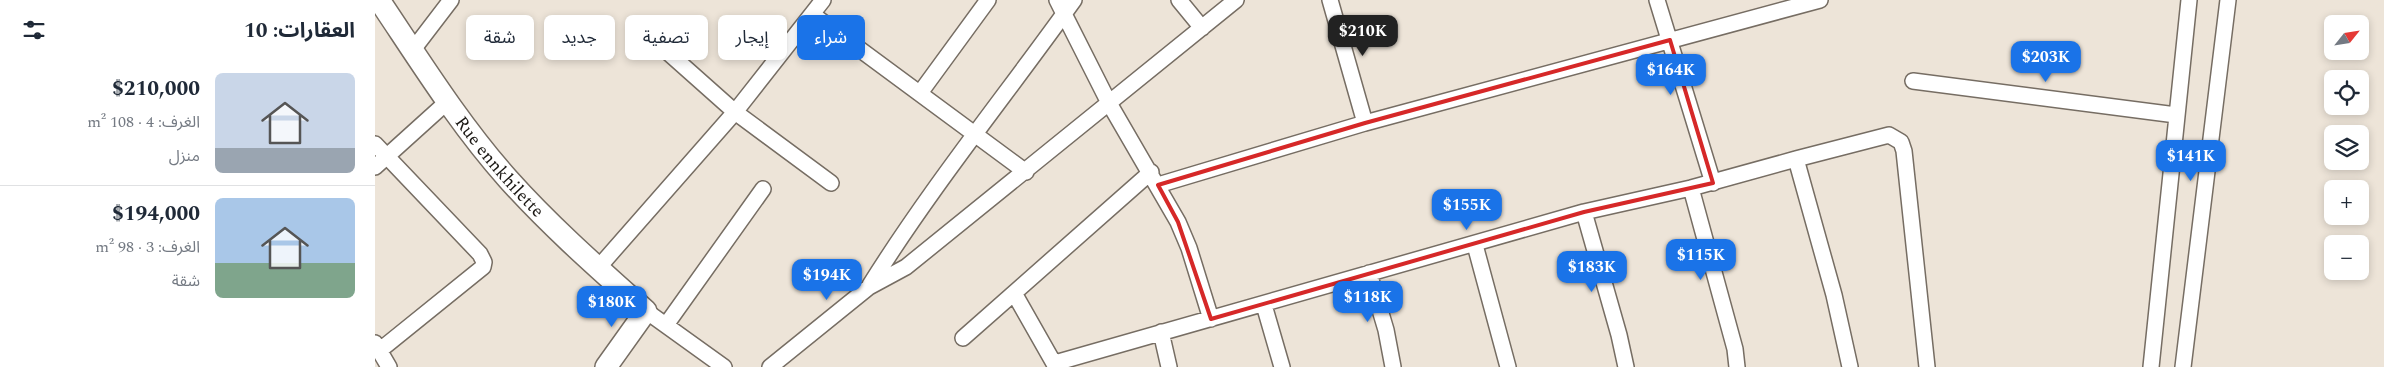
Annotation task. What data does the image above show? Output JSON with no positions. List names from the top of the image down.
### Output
{
  "streets": {
    "street": ["Rue ennkhilette"]
  },
  "north": "top right",
  "page": {
    "heading": "العقارات: 10",
    "map_buttons": ["+", "−"],
    "price": [
      "$210K",
      "$203K",
      "$164K",
      "$141K",
      "$155K",
      "$115K",
      "$183K",
      "$194K",
      "$118K",
      "$180K"
    ],
    "chip": [
      "شراء",
      "إيجار",
      "تصفية",
      "جديد",
      "شقة"
    ],
    "list": [
      {
        "name": "$210,000",
        "note": "الغرف: 4 · 108 m² · منزل"
      },
      {
        "name": "$194,000",
        "note": "الغرف: 3 · 98 m² · شقة"
      }
    ]
  }
}
